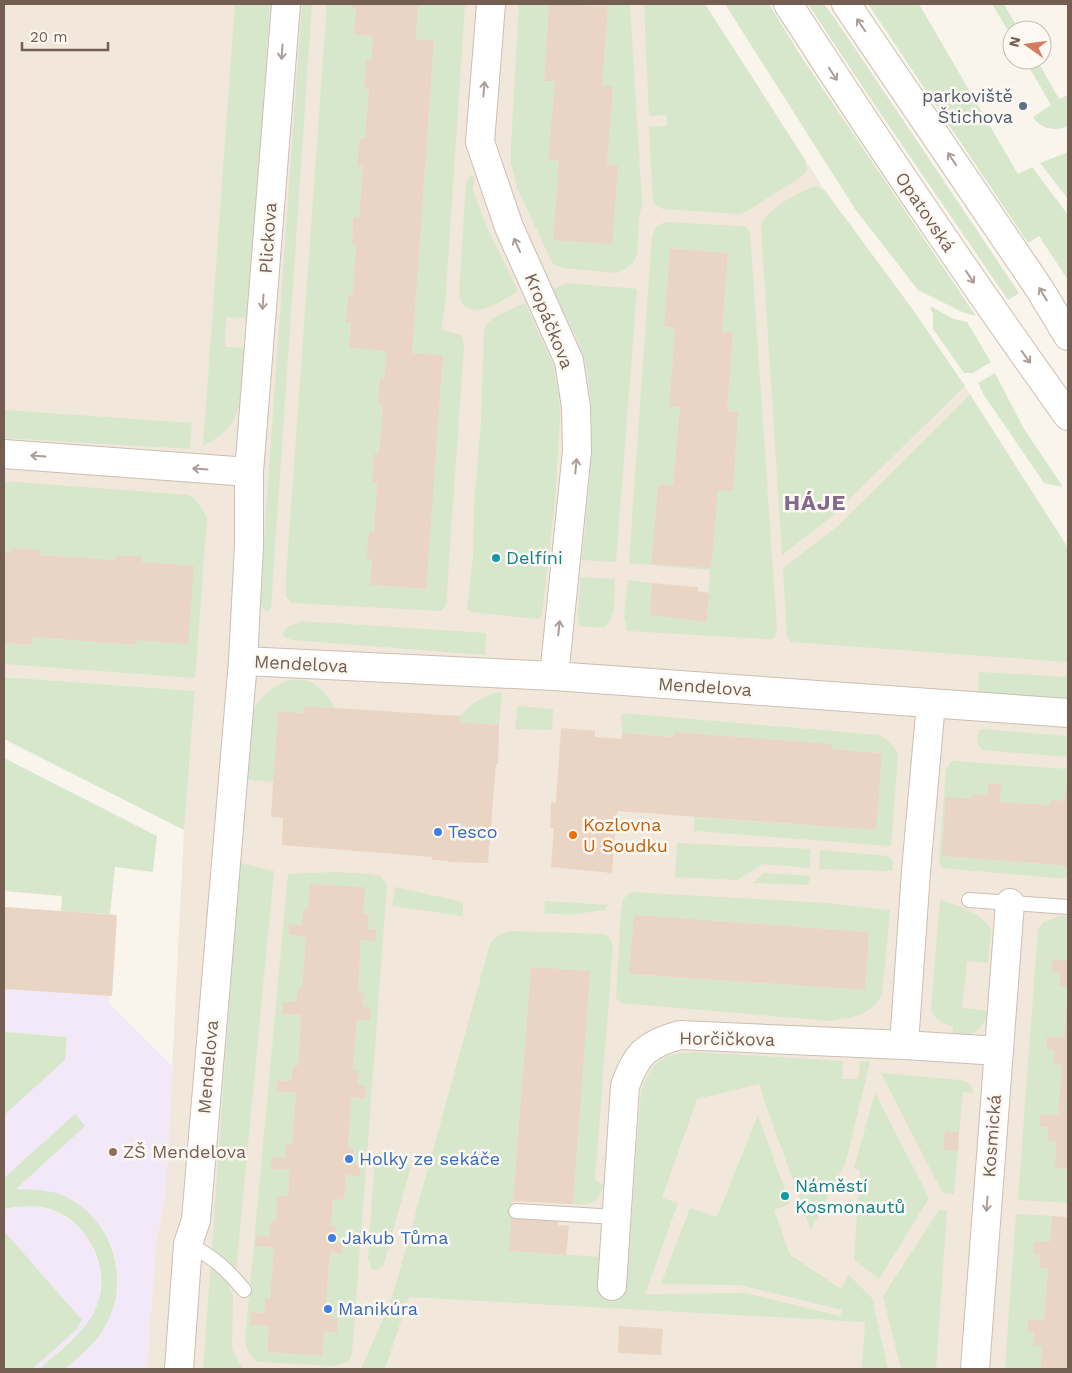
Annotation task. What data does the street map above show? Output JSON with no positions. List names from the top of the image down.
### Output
{
  "streets": {
    "street": [
      "Opatovská",
      "Plickova",
      "Kropáčkova",
      "Mendelova",
      "Horčičkova",
      "Kosmická"
    ]
  },
  "crossings": [
    ["Plickova", "Mendelova"],
    ["Kropáčkova", "Mendelova"],
    ["Horčičkova", "Kosmická"]
  ],
  "one_way": ["Plickova", "Kropáčkova", "Kosmická"],
  "districts": ["HÁJE"],
  "places": [
    "parkoviště Štichova",
    "Delfíni",
    "Tesco",
    "Kozlovna U Soudku",
    "ZŠ Mendelova",
    "Holky ze sekáče",
    "Náměstí Kosmonautů",
    "Jakub Tůma",
    "Manikúra"
  ],
  "scale_bar": "20 m",
  "north": "left"
}
